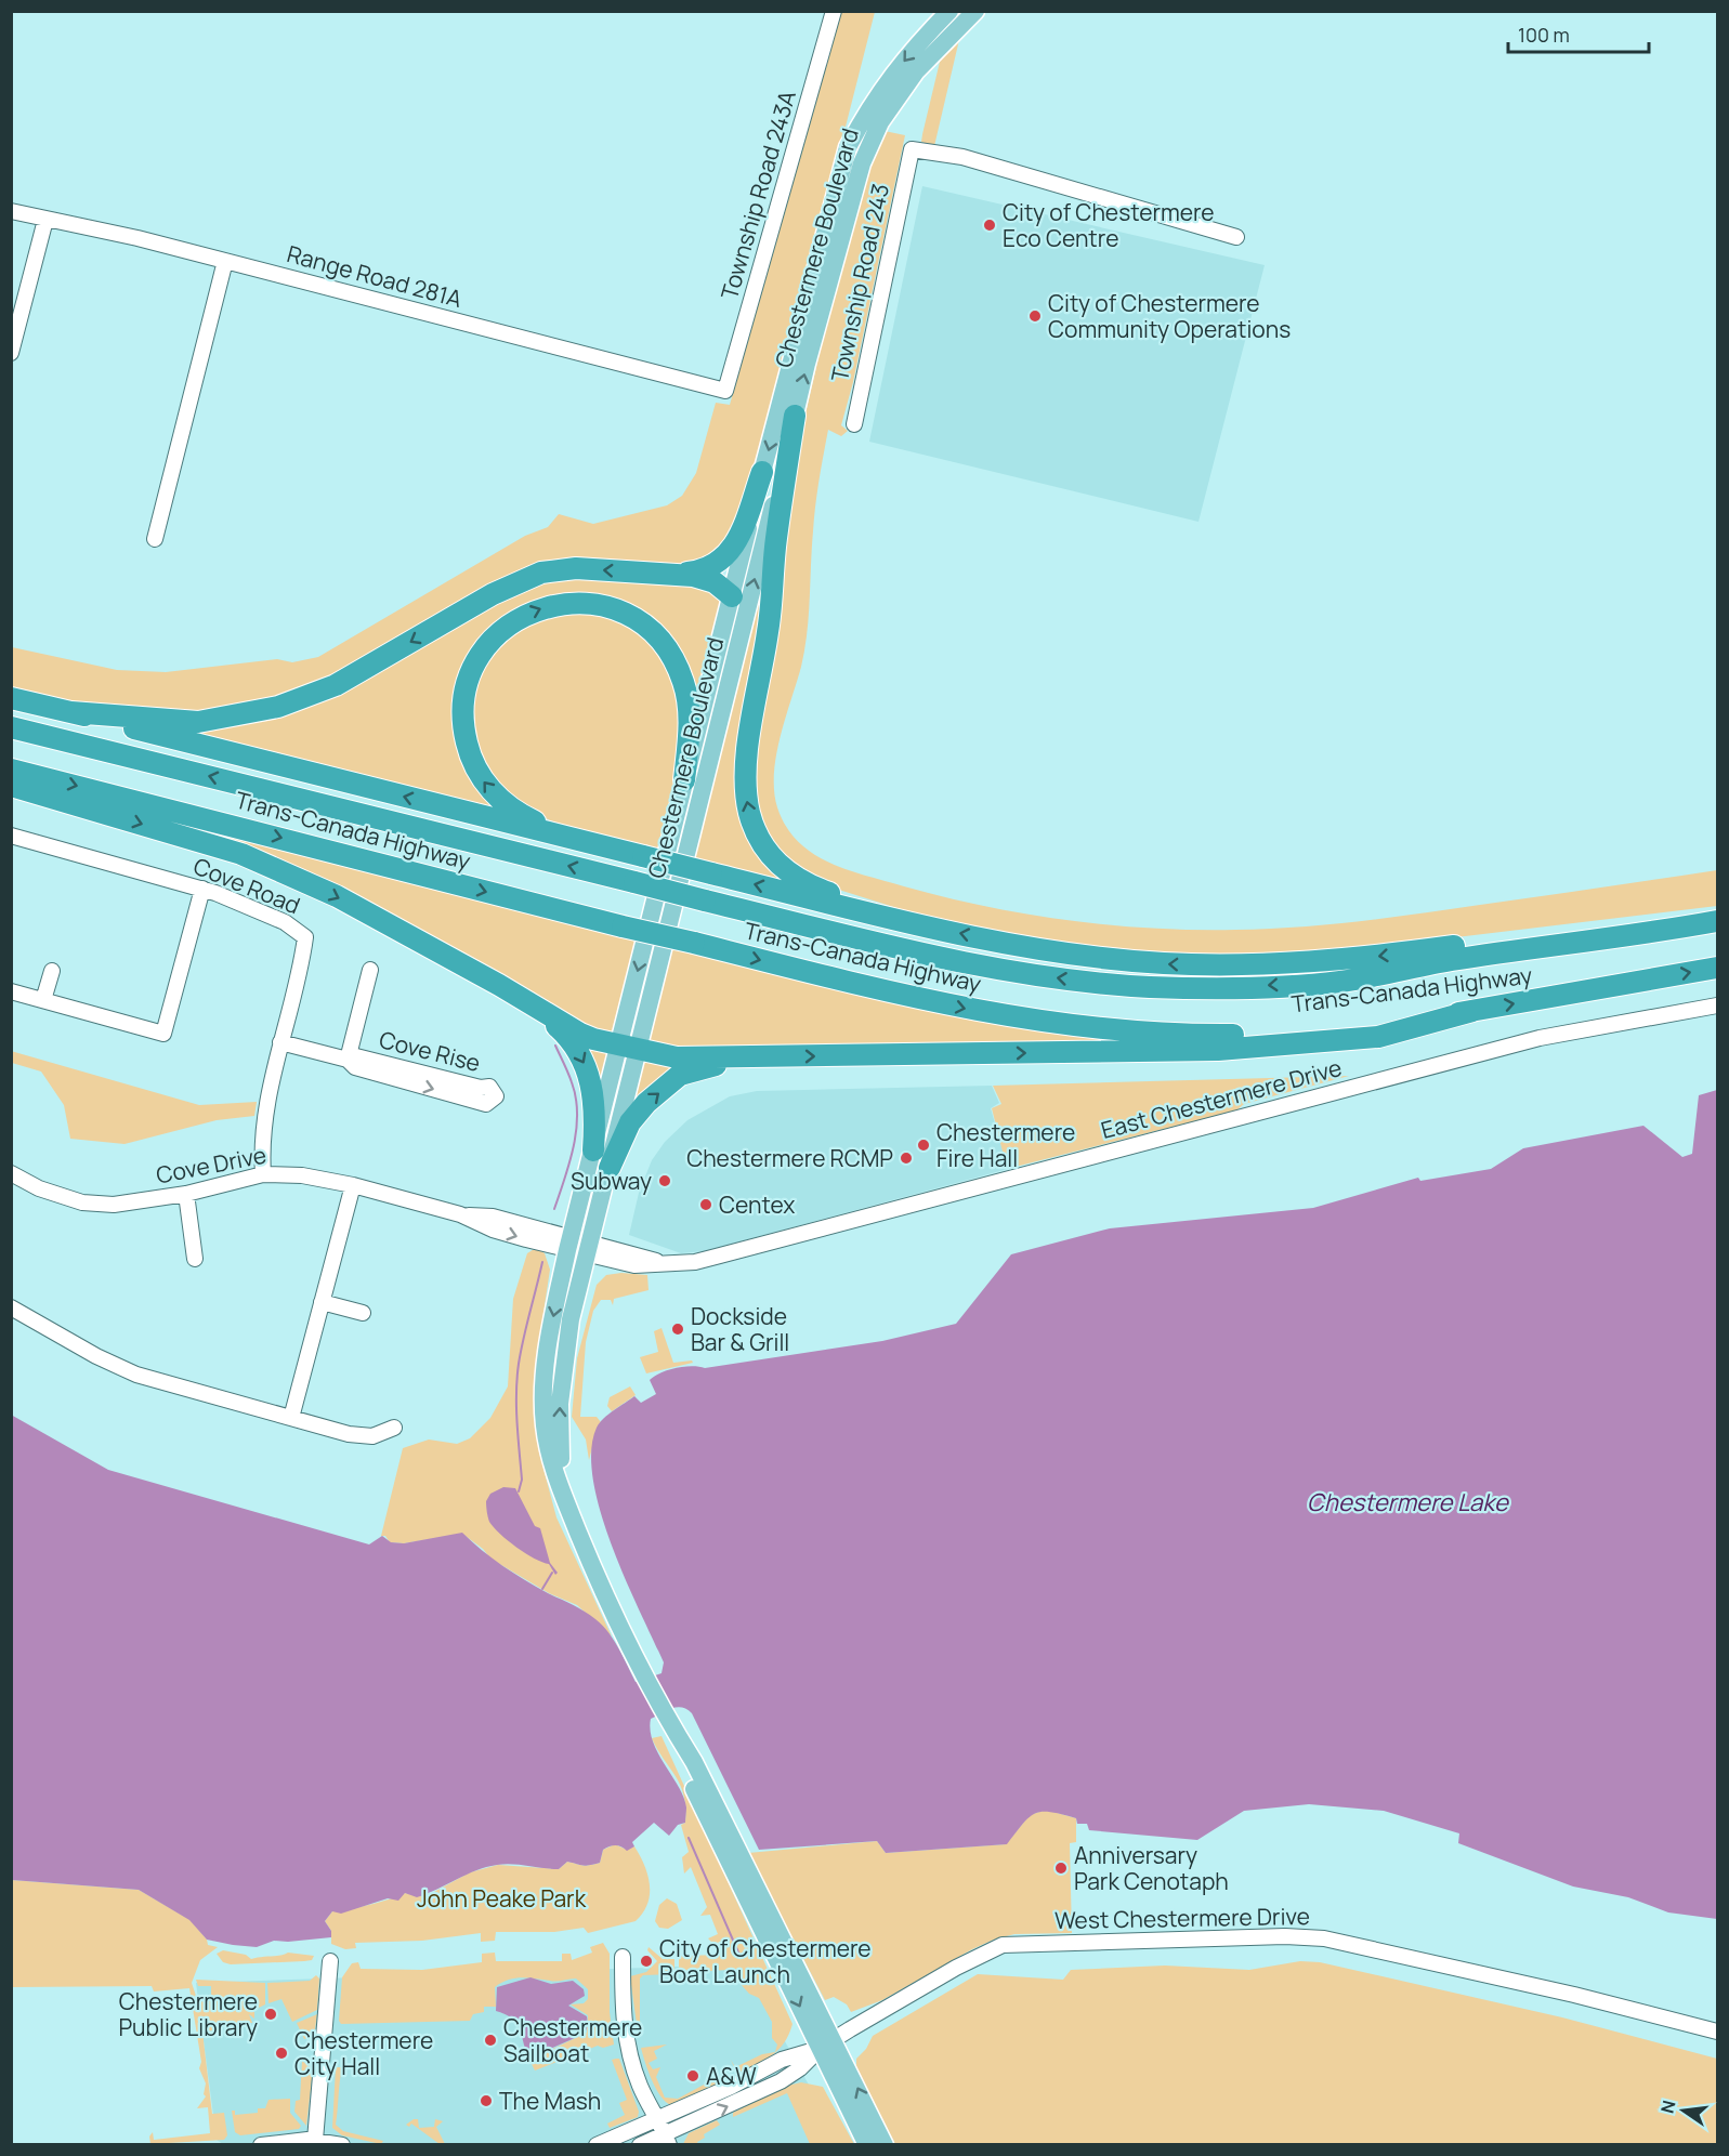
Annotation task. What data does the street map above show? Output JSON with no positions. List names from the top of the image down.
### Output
{
  "streets": {
    "highway": ["Trans-Canada Highway"],
    "main road": ["Chestermere Boulevard"],
    "street": [
      "Township Road 243A",
      "Range Road 281A",
      "Township Road 243",
      "Cove Road",
      "Cove Rise",
      "East Chestermere Drive",
      "Cove Drive",
      "West Chestermere Drive"
    ]
  },
  "crossings": [
    ["Township Road 243A", "Range Road 281A"],
    ["Chestermere Boulevard", "East Chestermere Drive"],
    ["Chestermere Boulevard", "Cove Drive"],
    ["Chestermere Boulevard", "West Chestermere Drive"],
    ["Cove Road", "Cove Rise"],
    ["Cove Road", "Cove Drive"],
    ["East Chestermere Drive", "Cove Drive"]
  ],
  "water": ["Chestermere Lake"],
  "parks": ["John Peake Park"],
  "places": [
    "City of Chestermere Eco Centre",
    "City of Chestermere Community Operations",
    "Chestermere Fire Hall",
    "Chestermere RCMP",
    "Subway",
    "Centex",
    "Dockside Bar & Grill",
    "Anniversary Park Cenotaph",
    "City of Chestermere Boat Launch",
    "Chestermere Public Library",
    "Chestermere Sailboat",
    "Chestermere City Hall",
    "A&W",
    "The Mash"
  ],
  "scale_bar": "100 m",
  "north": "left"
}
